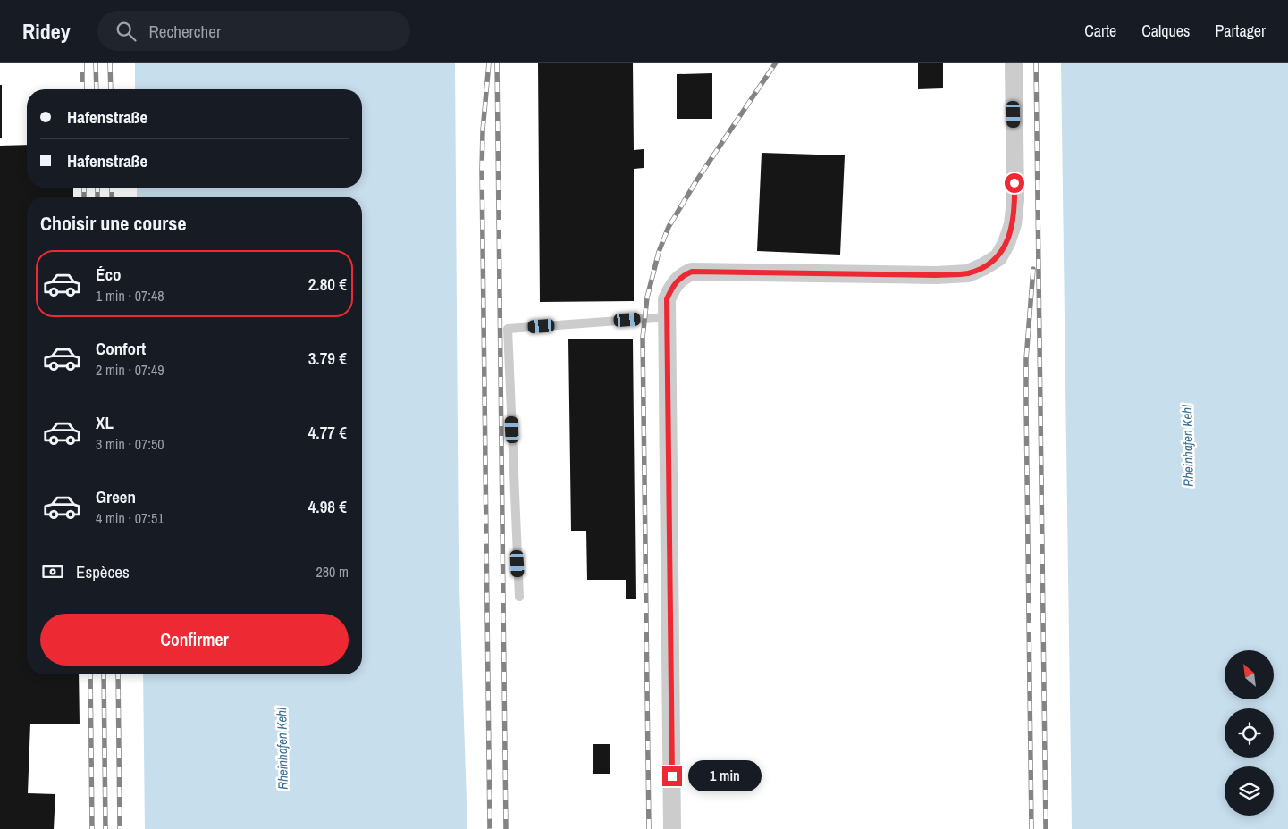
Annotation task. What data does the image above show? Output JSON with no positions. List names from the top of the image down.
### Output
{
  "water": ["Rheinhafen Kehl"],
  "north": "top left",
  "page": {
    "header": "Ridey",
    "search": "Rechercher",
    "nav": ["Carte", "Calques", "Partager"],
    "banner": ["Hafenstraße", "Hafenstraße"],
    "heading": "Choisir une course",
    "list": [
      {
        "name": "Éco",
        "note": "1 min · 07:48",
        "value": "2.80 €"
      },
      {
        "name": "Confort",
        "note": "2 min · 07:49",
        "value": "3.79 €"
      },
      {
        "name": "XL",
        "note": "3 min · 07:50",
        "value": "4.77 €"
      },
      {
        "name": "Green",
        "note": "4 min · 07:51",
        "value": "4.98 €"
      }
    ],
    "pay": ["Espèces", "280 m"],
    "buttons": "Confirmer",
    "bubble": "1 min"
  }
}
